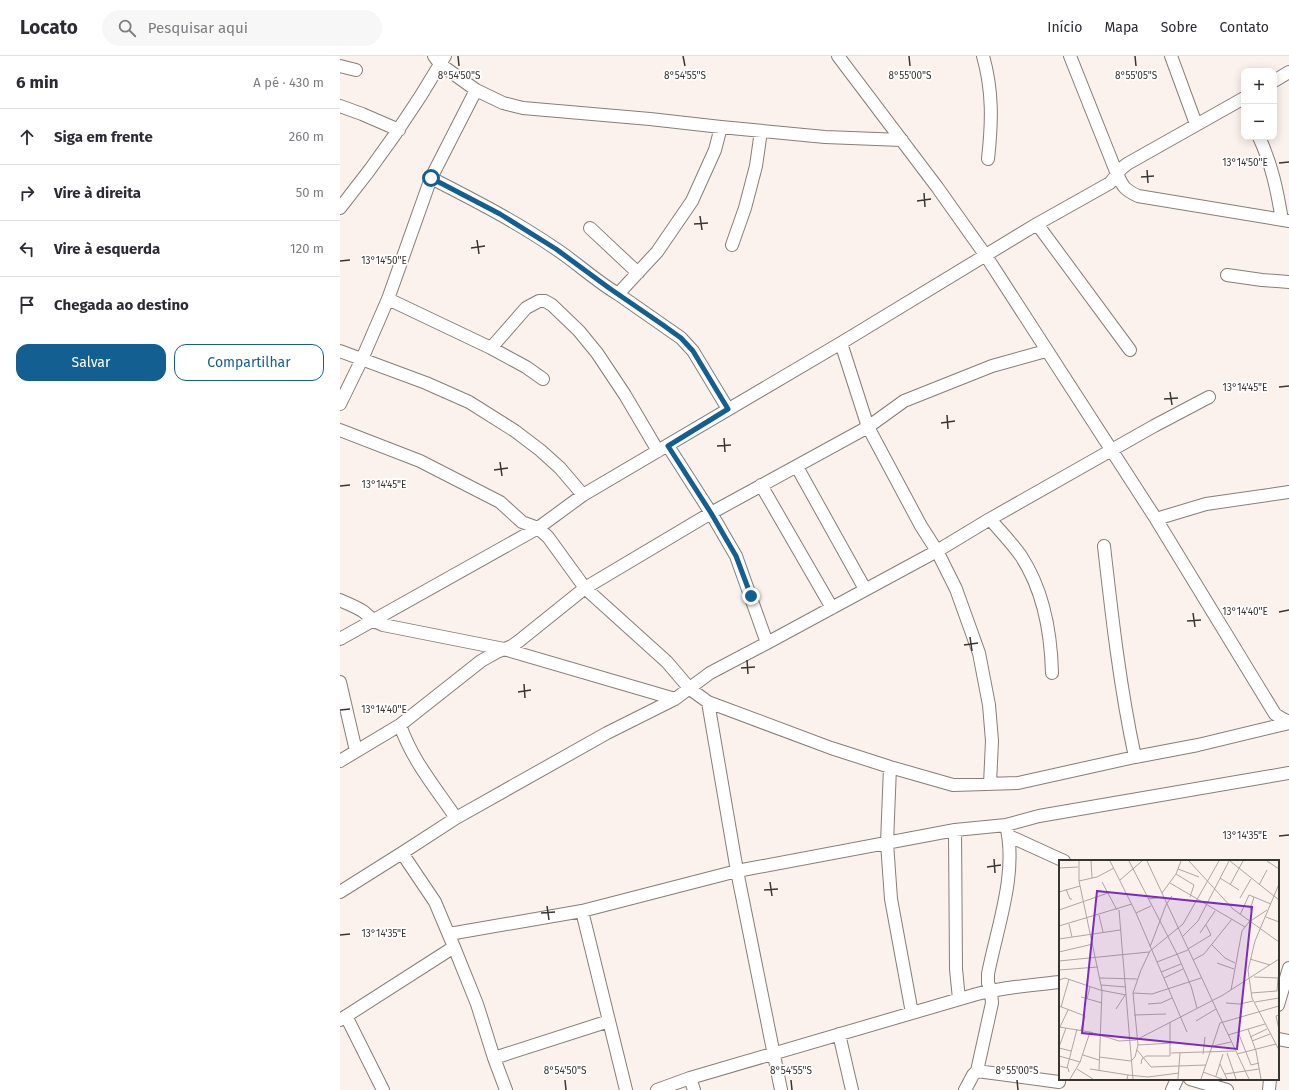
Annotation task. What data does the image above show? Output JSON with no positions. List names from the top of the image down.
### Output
{
  "page": {
    "header": "Locato",
    "search": "Pesquisar aqui",
    "nav": [
      "Início",
      "Mapa",
      "Sobre",
      "Contato"
    ],
    "heading": ["6 min", "A pé · 430 m"],
    "map_buttons": ["+", "−"],
    "list": [
      ["Siga em frente", "260 m"],
      ["Vire à direita", "50 m"],
      ["Vire à esquerda", "120 m"],
      "Chegada ao destino"
    ],
    "buttons": ["Salvar", "Compartilhar"]
  },
  "coordinates": [
    "8°54'50\"S",
    "8°54'55\"S",
    "8°55'00\"S",
    "8°55'05\"S",
    "13°14'50\"E",
    "13°14'45\"E",
    "13°14'40\"E",
    "13°14'35\"E"
  ]
}
